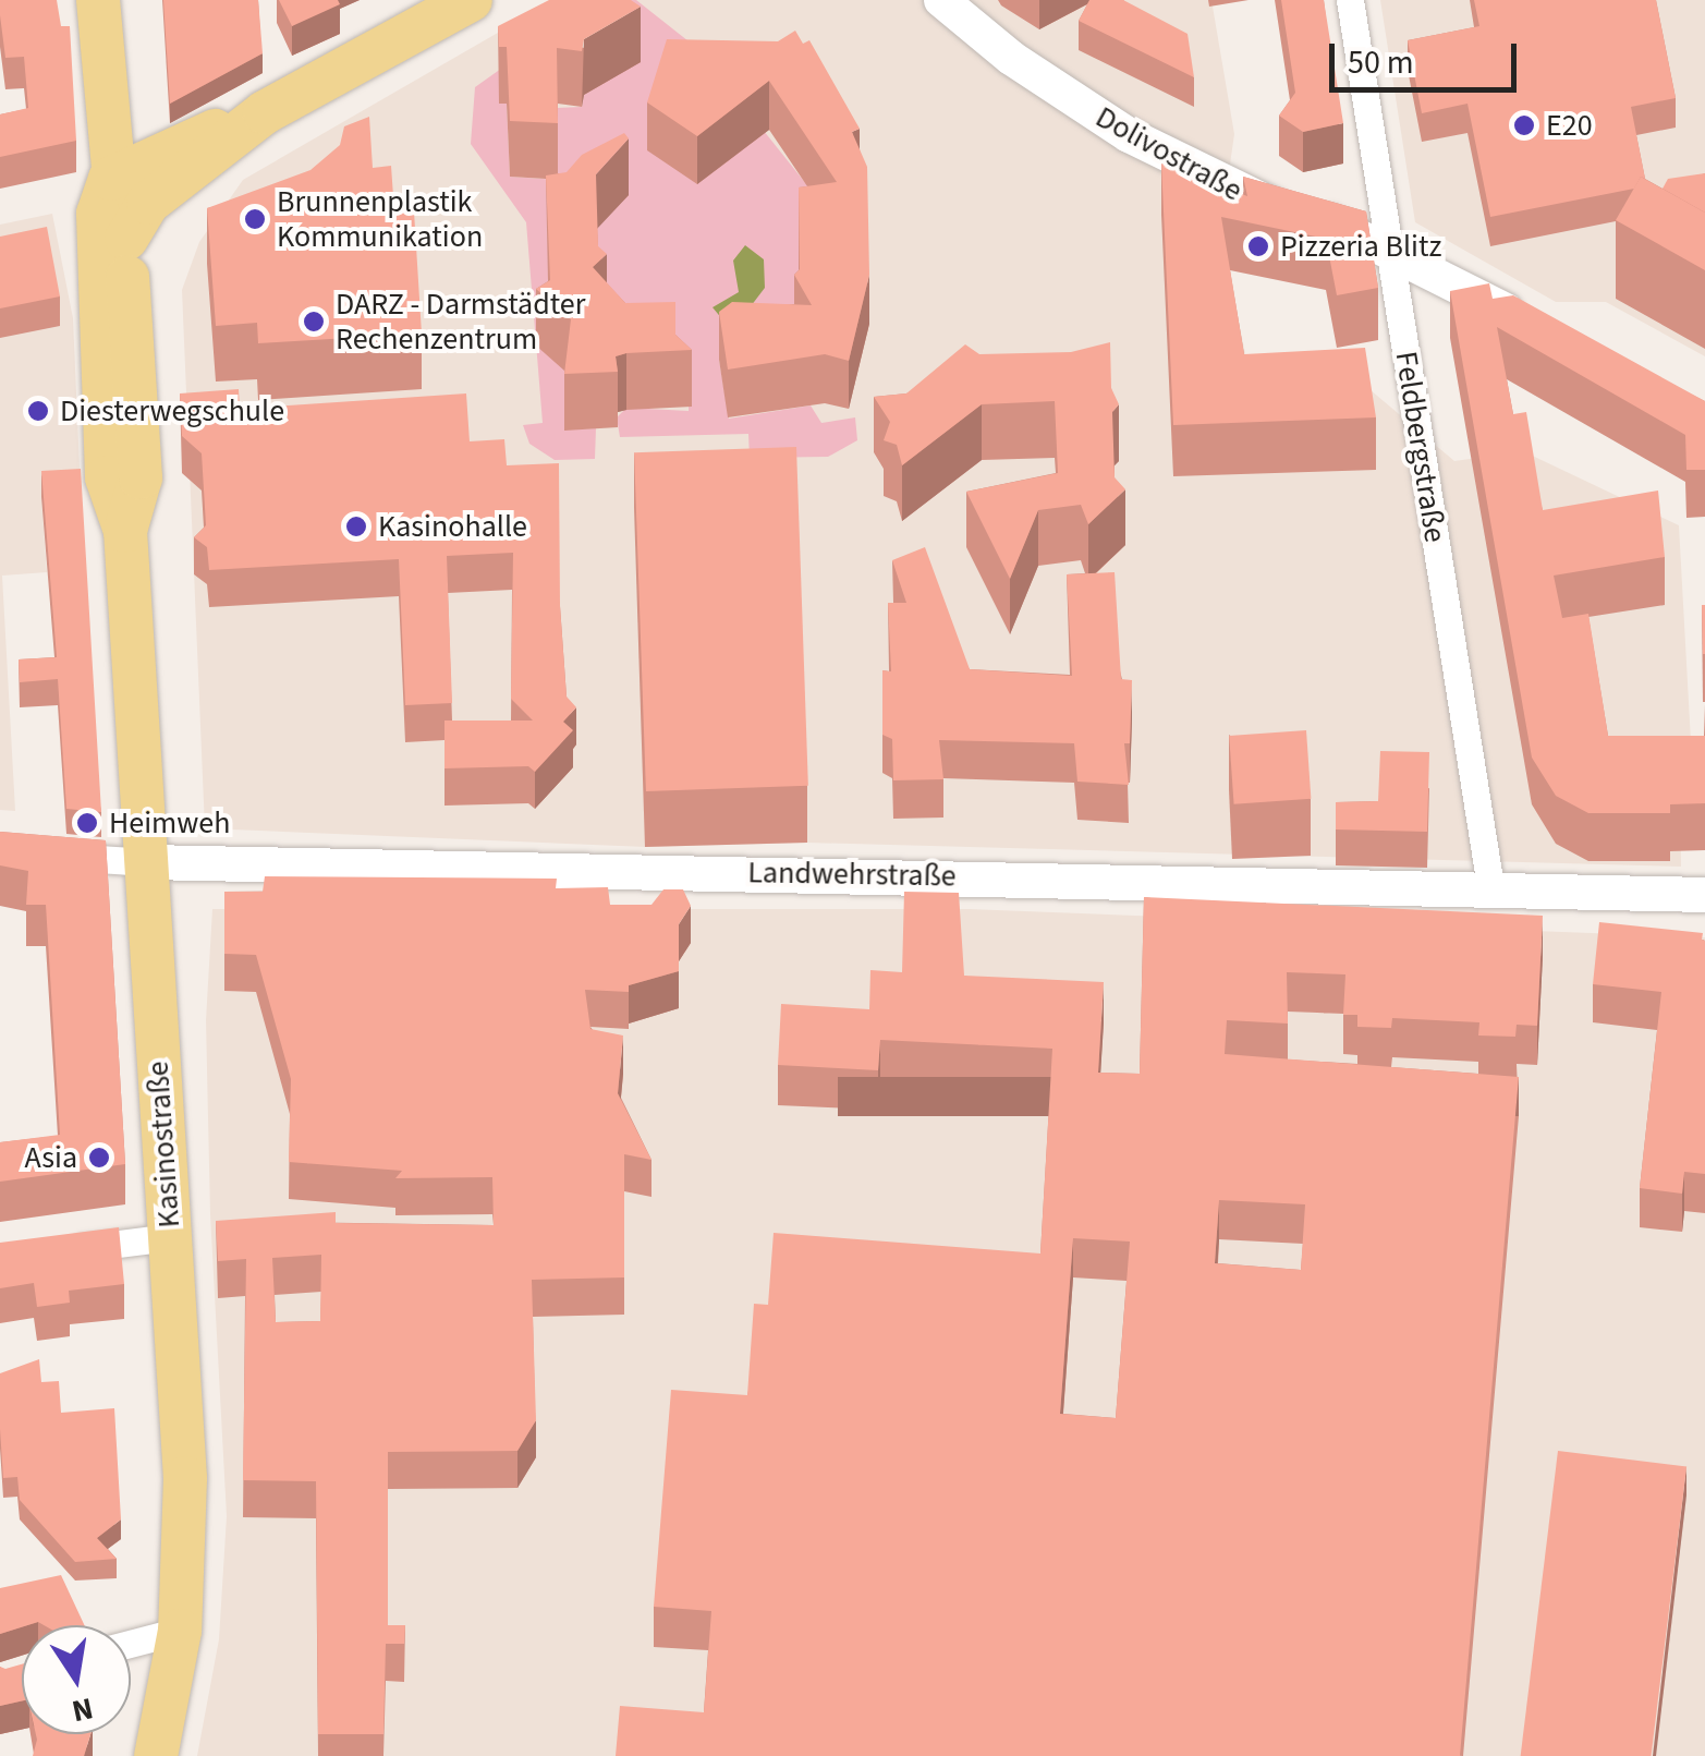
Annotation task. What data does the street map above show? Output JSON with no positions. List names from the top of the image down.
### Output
{
  "streets": {
    "main road": ["Kasinostraße"],
    "street": ["Dolivostraße", "Feldbergstraße", "Landwehrstraße"]
  },
  "crossings": [
    ["Dolivostraße", "Feldbergstraße"],
    ["Feldbergstraße", "Landwehrstraße"],
    ["Landwehrstraße", "Kasinostraße"]
  ],
  "places": [
    "E20",
    "Brunnenplastik Kommunikation",
    "Pizzeria Blitz",
    "DARZ - Darmstädter Rechenzentrum",
    "Diesterwegschule",
    "Kasinohalle",
    "Heimweh",
    "Asia"
  ],
  "scale_bar": "50 m",
  "north": "bottom"
}
